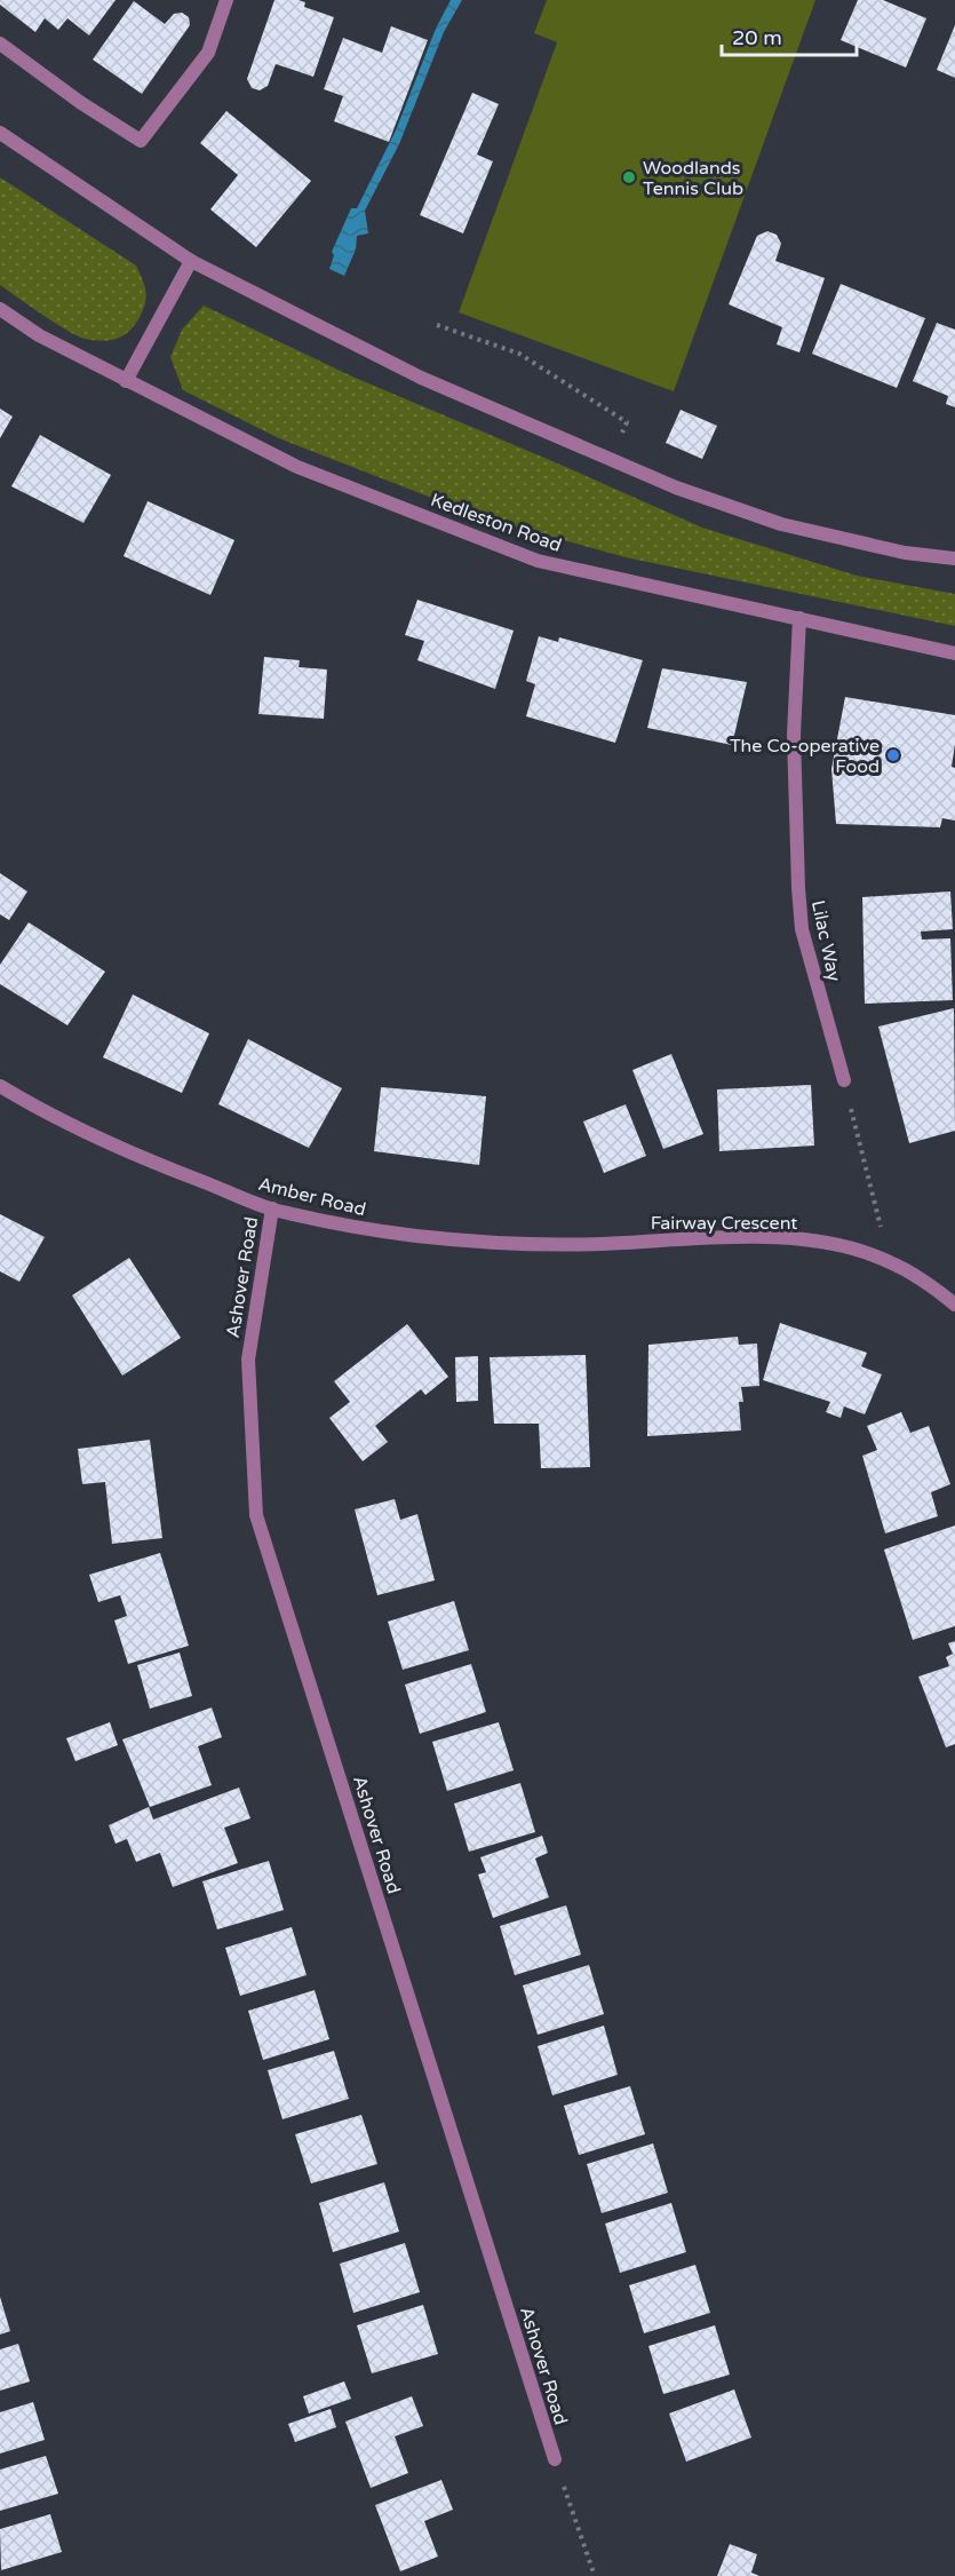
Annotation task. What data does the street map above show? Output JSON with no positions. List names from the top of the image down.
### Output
{
  "streets": {
    "street": [
      "Kedleston Road",
      "Lilac Way",
      "Amber Road",
      "Fairway Crescent",
      "Ashover Road"
    ]
  },
  "crossings": [
    ["Kedleston Road", "Lilac Way"],
    ["Amber Road", "Fairway Crescent"],
    ["Amber Road", "Ashover Road"]
  ],
  "places": ["Woodlands Tennis Club", "The Co-operative Food"],
  "scale_bar": "20 m"
}
